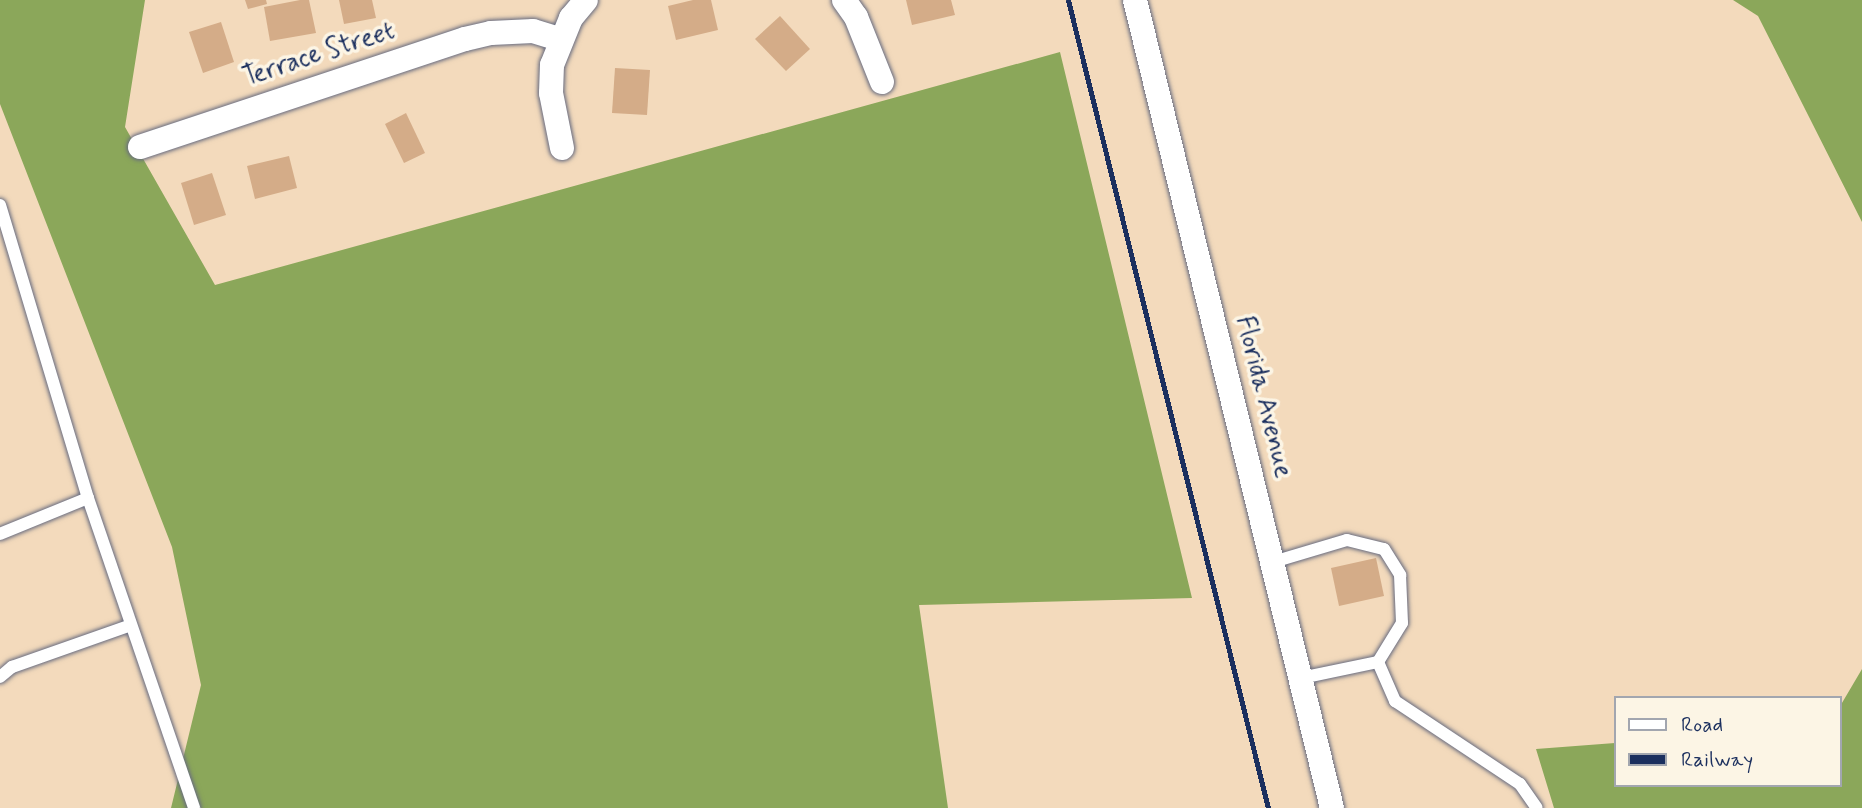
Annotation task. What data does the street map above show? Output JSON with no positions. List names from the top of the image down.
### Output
{
  "streets": {
    "street": ["Terrace Street", "Florida Avenue"]
  },
  "legend": ["Road", "Railway"]
}
